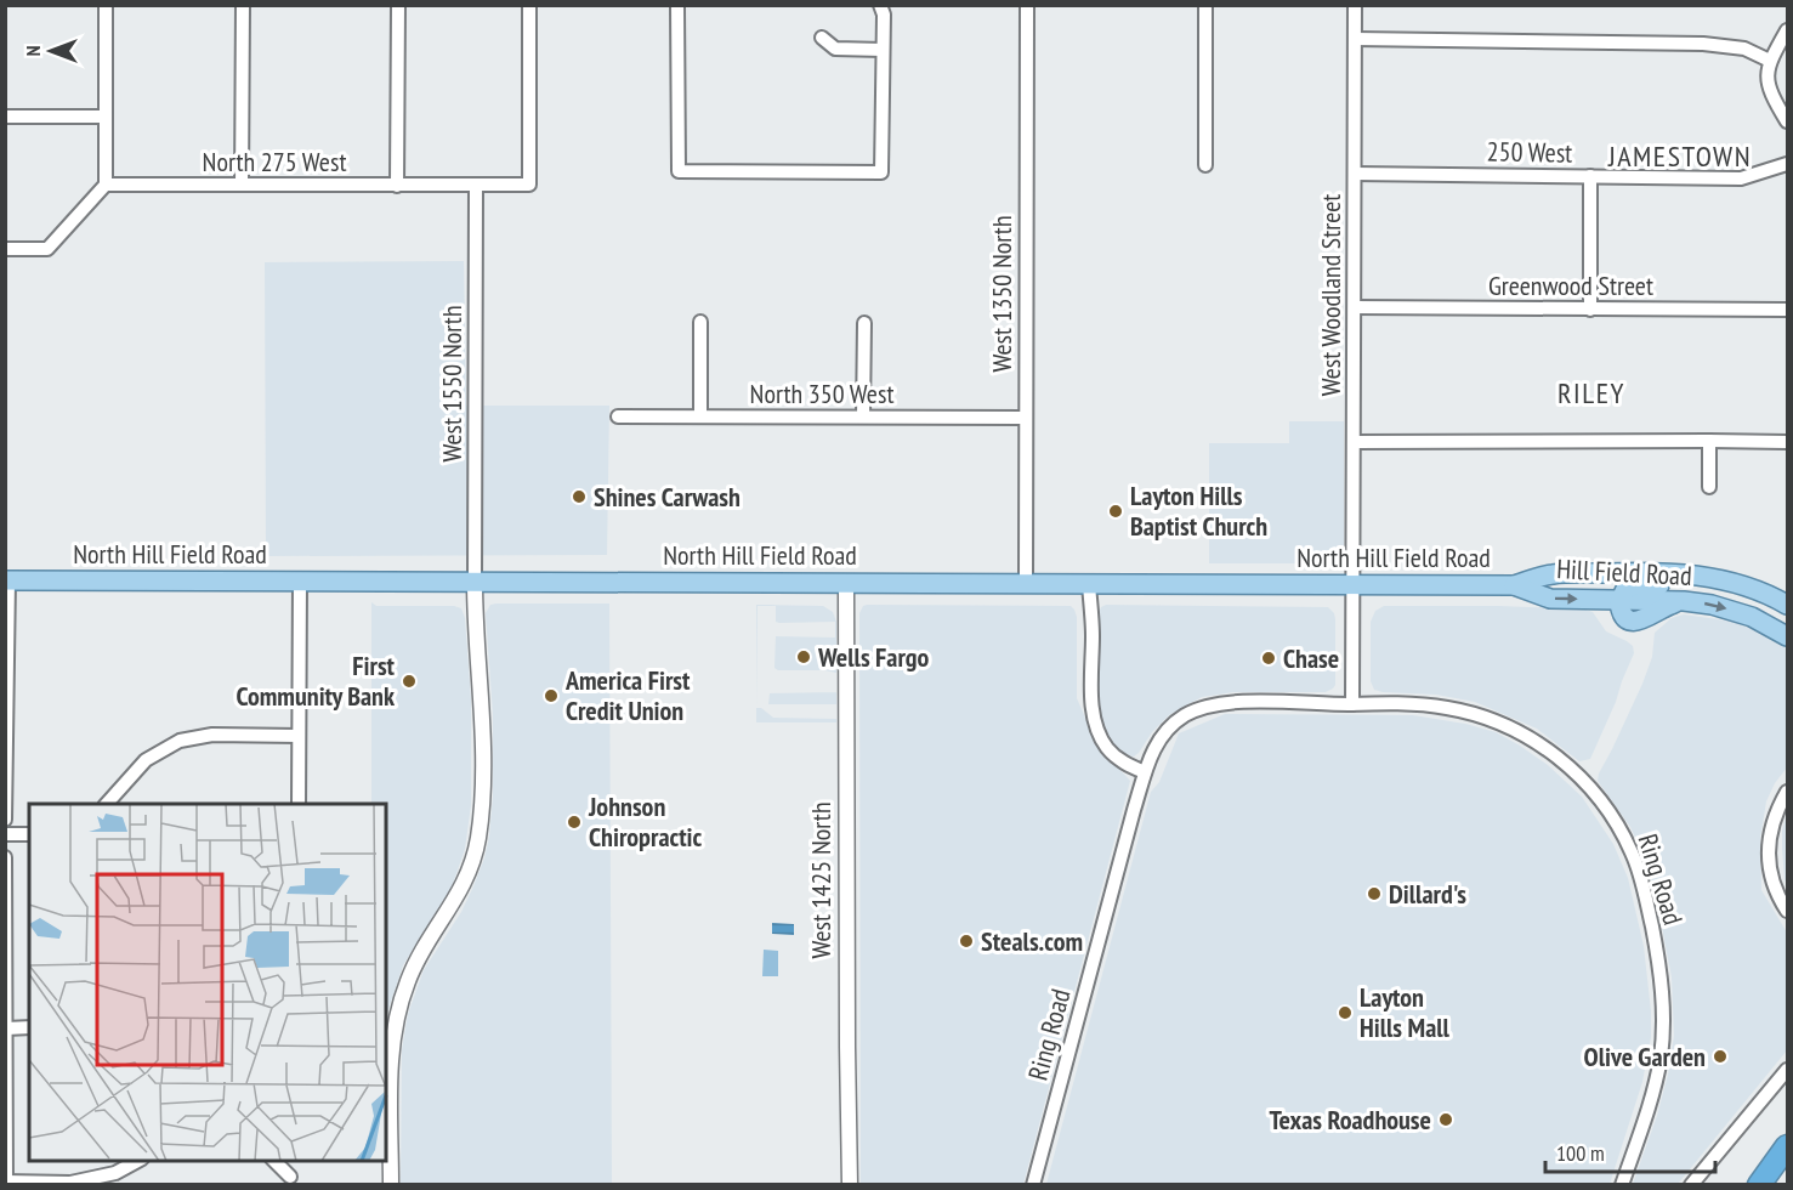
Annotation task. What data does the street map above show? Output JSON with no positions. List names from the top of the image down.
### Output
{
  "streets": {
    "main road": ["North Hill Field Road", "Hill Field Road"],
    "street": [
      "250 West",
      "North 275 West",
      "Greenwood Street",
      "West 1350 North",
      "West Woodland Street",
      "West 1550 North",
      "North 350 West",
      "Ring Road",
      "West 1425 North"
    ]
  },
  "crossings": [
    ["250 West", "West Woodland Street"],
    ["North 275 West", "West 1550 North"],
    ["Greenwood Street", "West Woodland Street"],
    ["West 1350 North", "North 350 West"],
    ["West 1350 North", "North Hill Field Road"],
    ["West Woodland Street", "North Hill Field Road"],
    ["West Woodland Street", "Ring Road"],
    ["West 1550 North", "North Hill Field Road"],
    ["North Hill Field Road", "Hill Field Road"],
    ["North Hill Field Road", "West 1425 North"]
  ],
  "districts": ["JAMESTOWN", "RILEY"],
  "places": [
    "Shines Carwash",
    "Layton Hills Baptist Church",
    "Wells Fargo",
    "Chase",
    "First Community Bank",
    "America First Credit Union",
    "Johnson Chiropractic",
    "Dillard's",
    "Steals.com",
    "Layton Hills Mall",
    "Olive Garden",
    "Texas Roadhouse"
  ],
  "scale_bar": "100 m",
  "north": "left"
}
